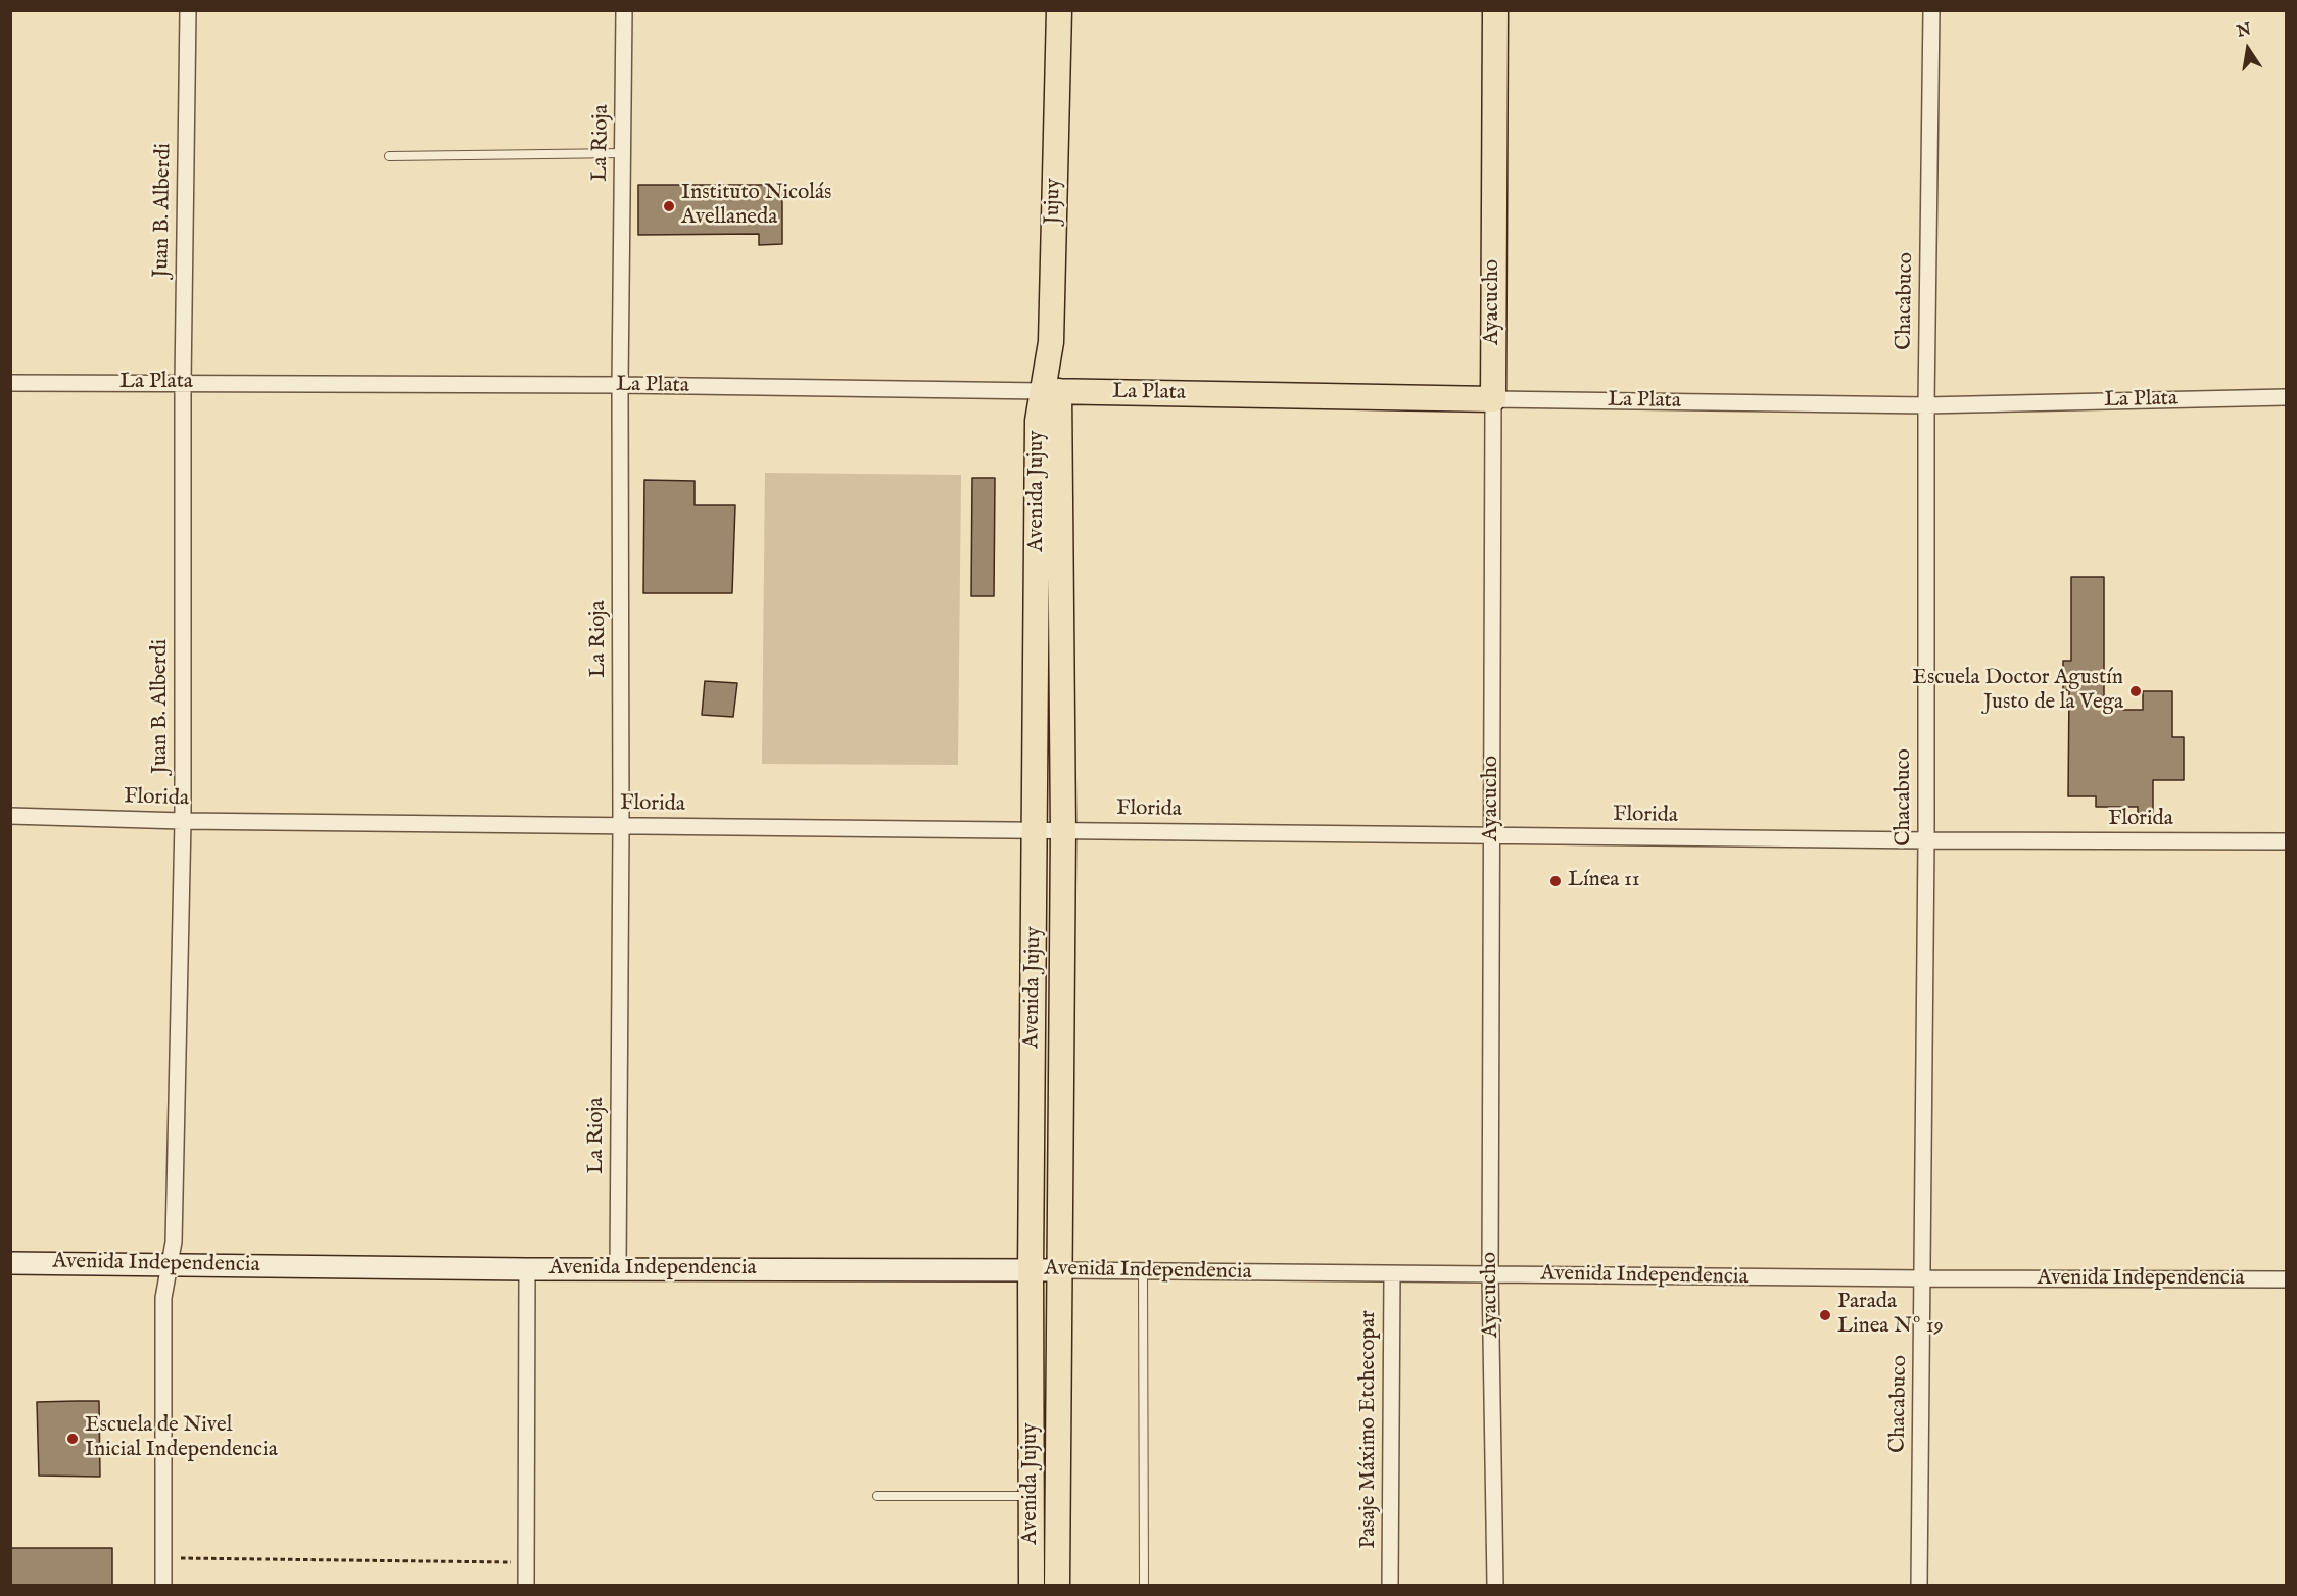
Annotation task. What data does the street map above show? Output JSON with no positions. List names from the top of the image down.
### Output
{
  "streets": {
    "main road": [
      "Jujuy",
      "Ayacucho",
      "La Plata",
      "Avenida Jujuy",
      "Avenida Independencia"
    ],
    "street": [
      "La Rioja",
      "Juan B. Alberdi",
      "Chacabuco",
      "Florida",
      "Pasaje Máximo Etchecopar"
    ]
  },
  "crossings": [
    ["La Rioja", "La Plata"],
    ["La Rioja", "Florida"],
    ["La Rioja", "Avenida Independencia"],
    ["Jujuy", "La Plata"],
    ["Jujuy", "Avenida Jujuy"],
    ["Juan B. Alberdi", "La Plata"],
    ["Juan B. Alberdi", "Florida"],
    ["Juan B. Alberdi", "Avenida Independencia"],
    ["Chacabuco", "La Plata"],
    ["Chacabuco", "Florida"],
    ["Chacabuco", "Avenida Independencia"],
    ["Ayacucho", "La Plata"],
    ["Ayacucho", "Florida"],
    ["Ayacucho", "Avenida Independencia"],
    ["La Plata", "Avenida Jujuy"],
    ["Avenida Jujuy", "Florida"],
    ["Avenida Jujuy", "Avenida Independencia"],
    ["Avenida Independencia", "Pasaje Máximo Etchecopar"]
  ],
  "places": [
    "Instituto Nicolás Avellaneda",
    "Escuela Doctor Agustín Justo de la Vega",
    "Línea 11",
    "Parada Linea Nº 19",
    "Escuela de Nivel Inicial Independencia"
  ],
  "north": "top"
}
